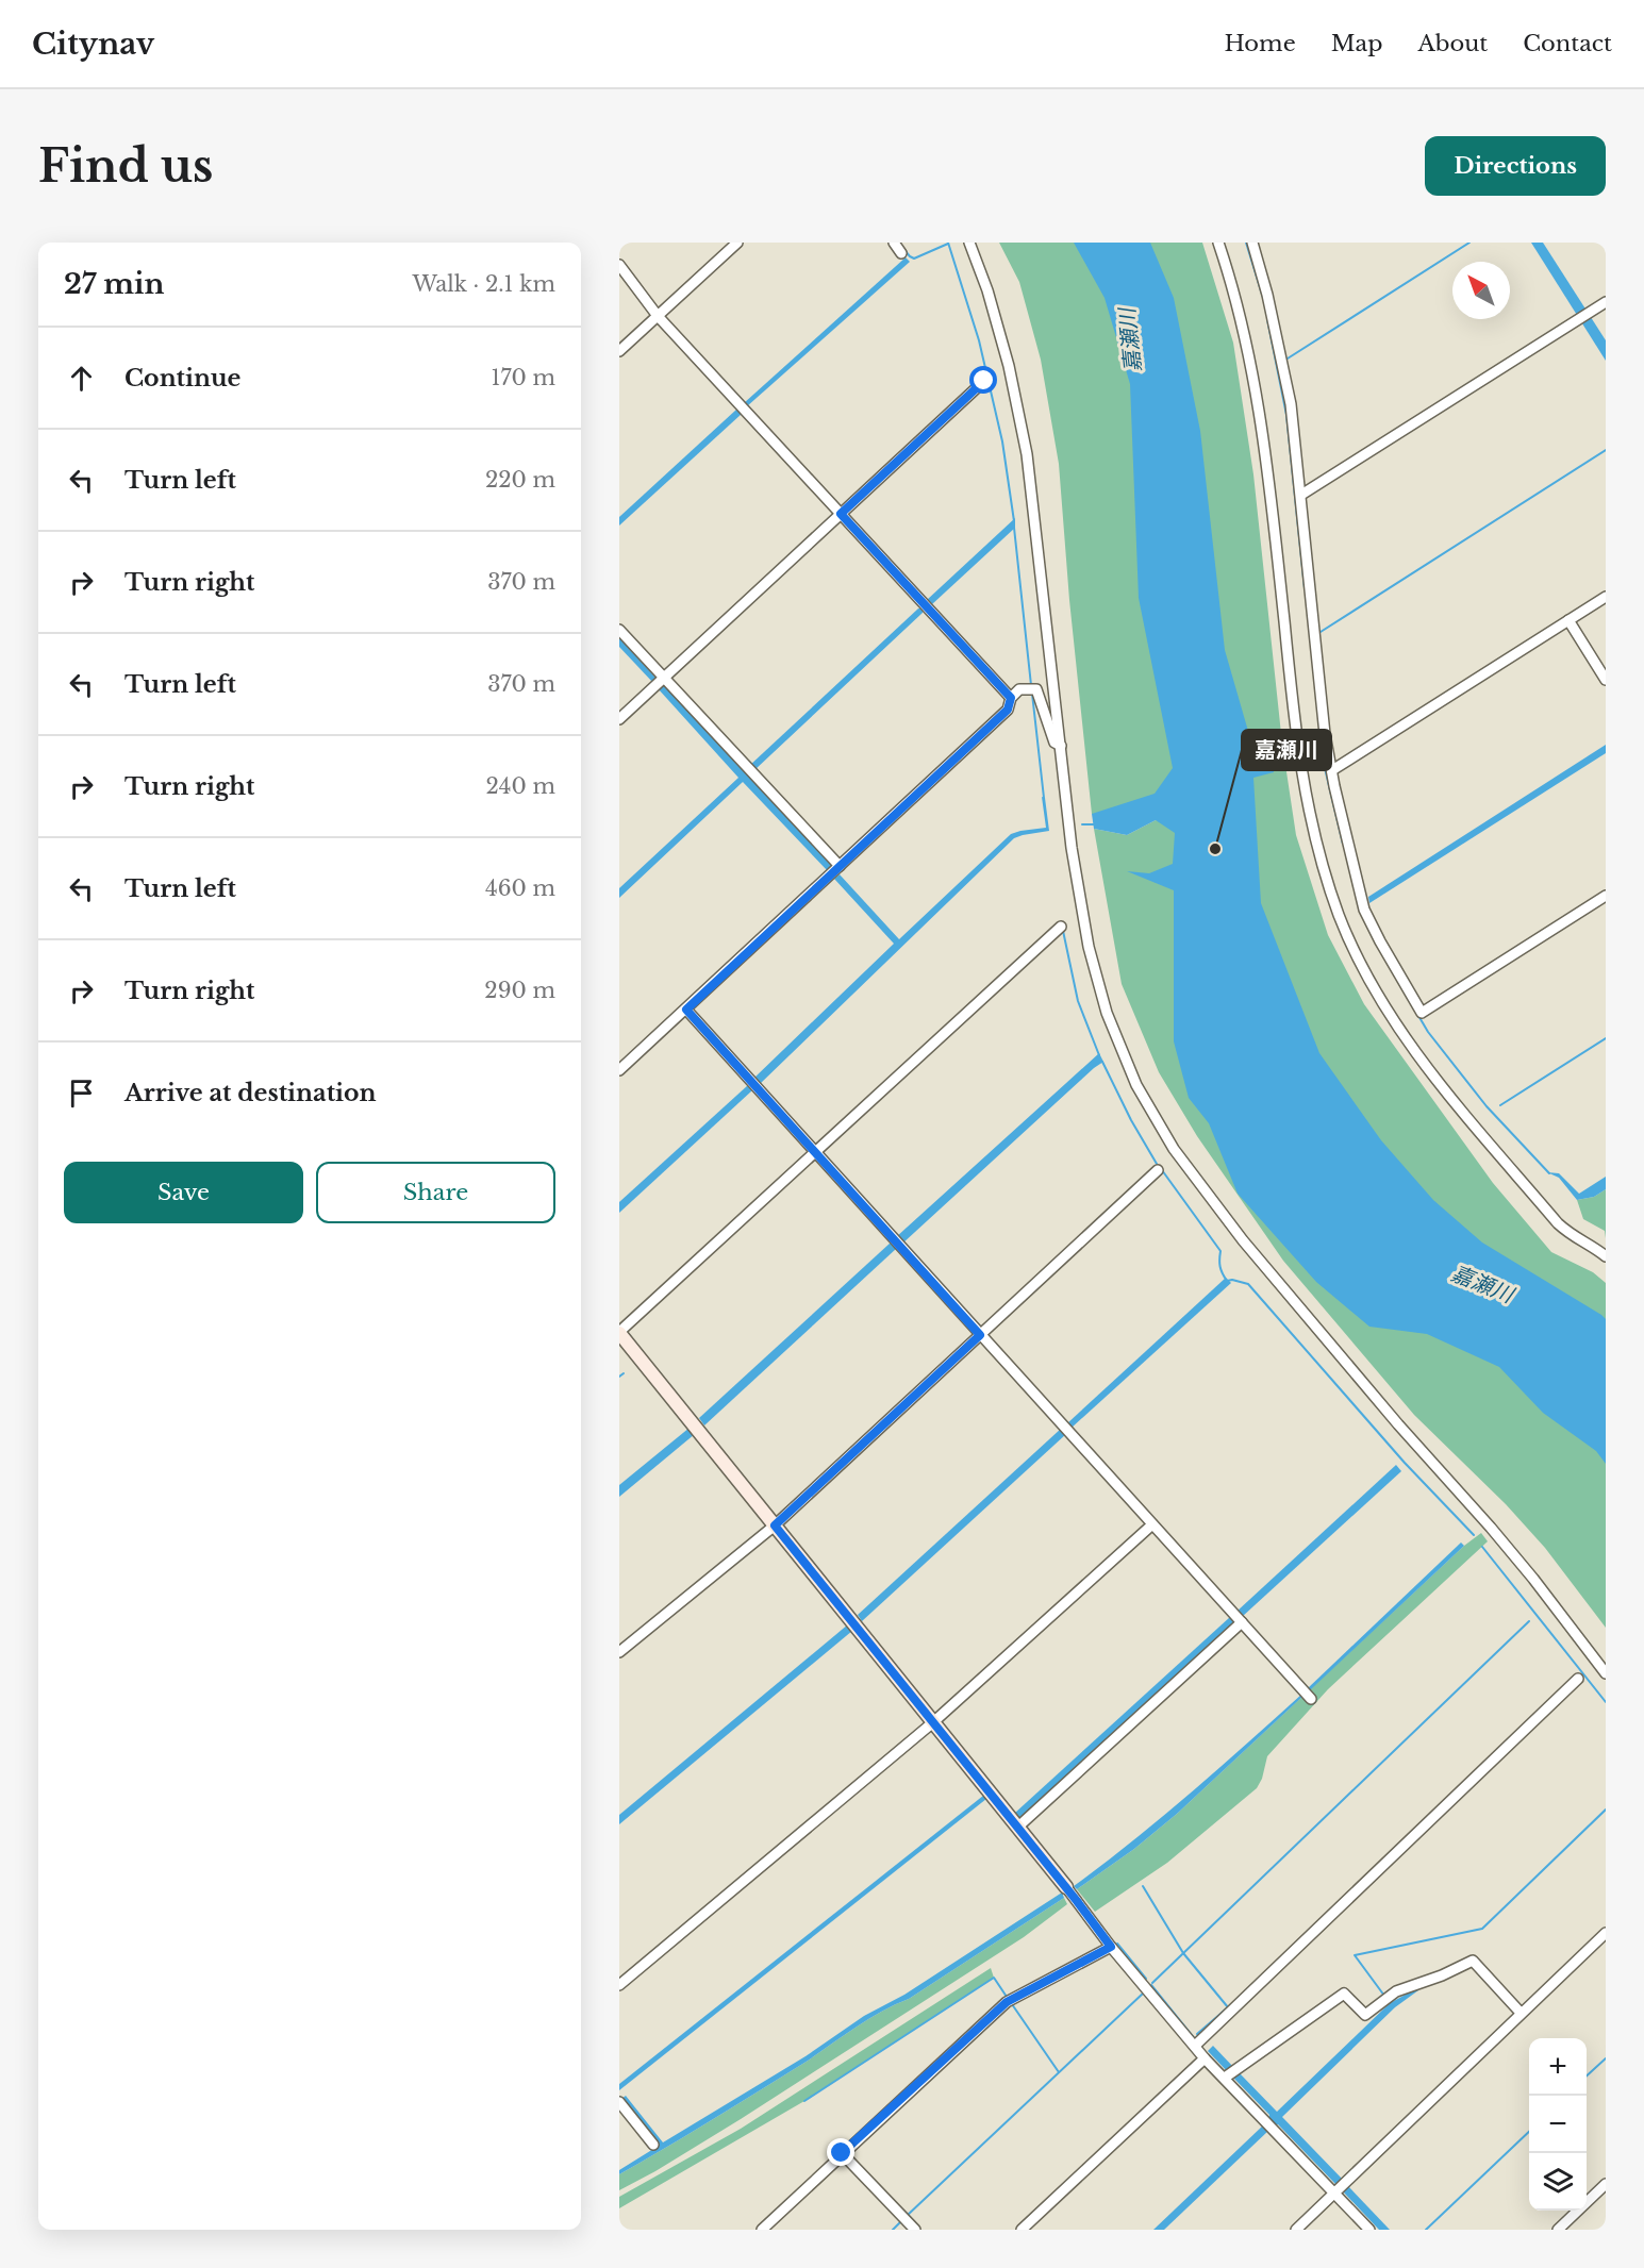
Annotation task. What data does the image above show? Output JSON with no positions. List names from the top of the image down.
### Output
{
  "water": ["嘉瀬川"],
  "places": ["嘉瀬川"],
  "north": "top left",
  "page": {
    "header": "Citynav",
    "nav": [
      "Home",
      "Map",
      "About",
      "Contact"
    ],
    "buttons": [
      "Directions",
      ["Save", "Share"]
    ],
    "title": "Find us",
    "heading": ["27 min", "Walk · 2.1 km"],
    "list": [
      ["Continue", "170 m"],
      ["Turn left", "220 m"],
      ["Turn right", "370 m"],
      ["Turn left", "370 m"],
      ["Turn right", "240 m"],
      ["Turn left", "460 m"],
      ["Turn right", "290 m"],
      "Arrive at destination"
    ],
    "map_buttons": ["+", "−"]
  }
}
